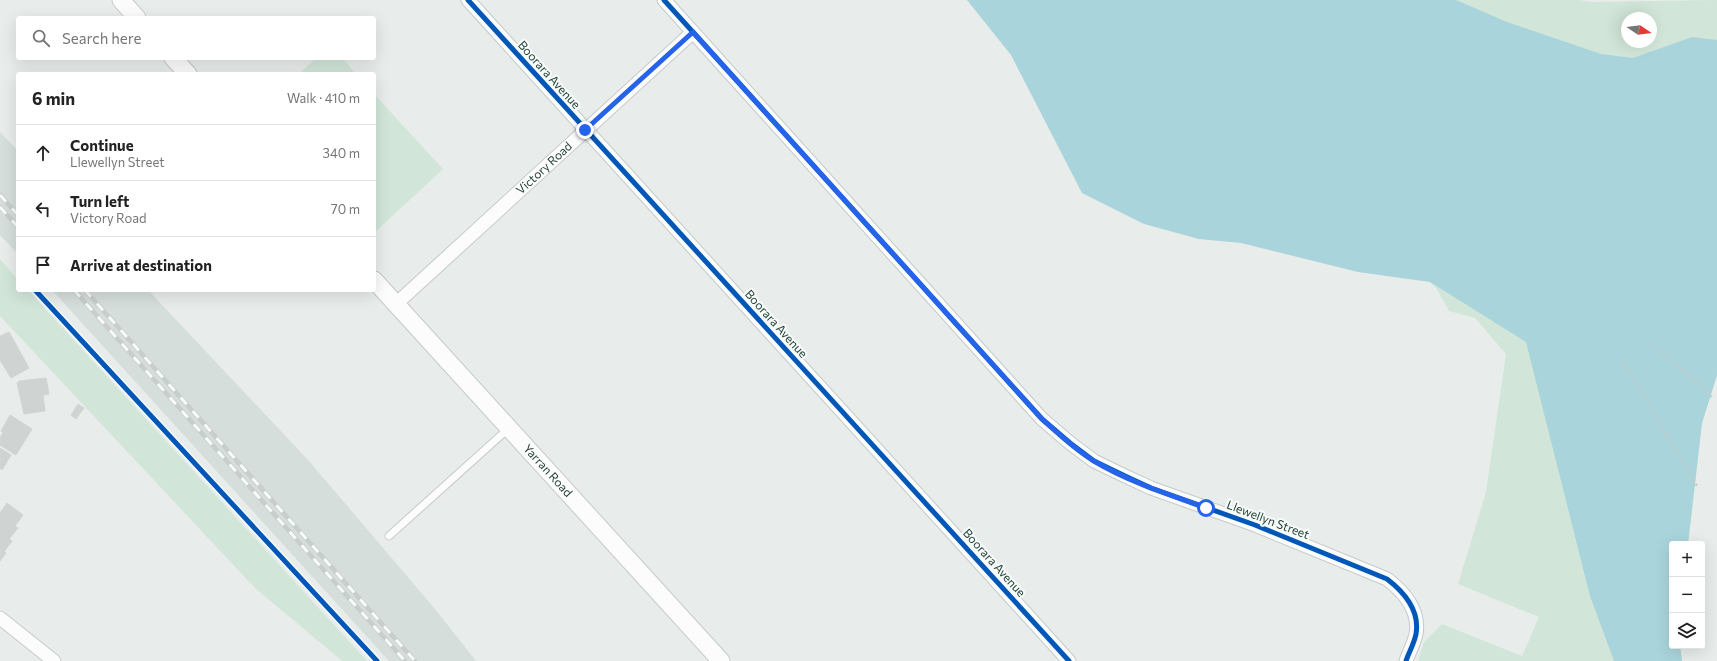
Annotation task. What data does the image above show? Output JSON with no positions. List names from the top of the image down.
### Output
{
  "streets": {
    "street": [
      "Boorara Avenue",
      "Victory Road",
      "Yarran Road",
      "Llewellyn Street"
    ]
  },
  "crossings": [
    ["Boorara Avenue", "Victory Road"],
    ["Victory Road", "Yarran Road"],
    ["Victory Road", "Llewellyn Street"]
  ],
  "north": "right",
  "page": {
    "search": "Search here",
    "heading": ["6 min", "Walk · 410 m"],
    "list": [
      ["Continue", "Llewellyn Street", "340 m"],
      ["Turn left", "Victory Road", "70 m"],
      "Arrive at destination"
    ],
    "map_buttons": ["+", "−"]
  }
}
